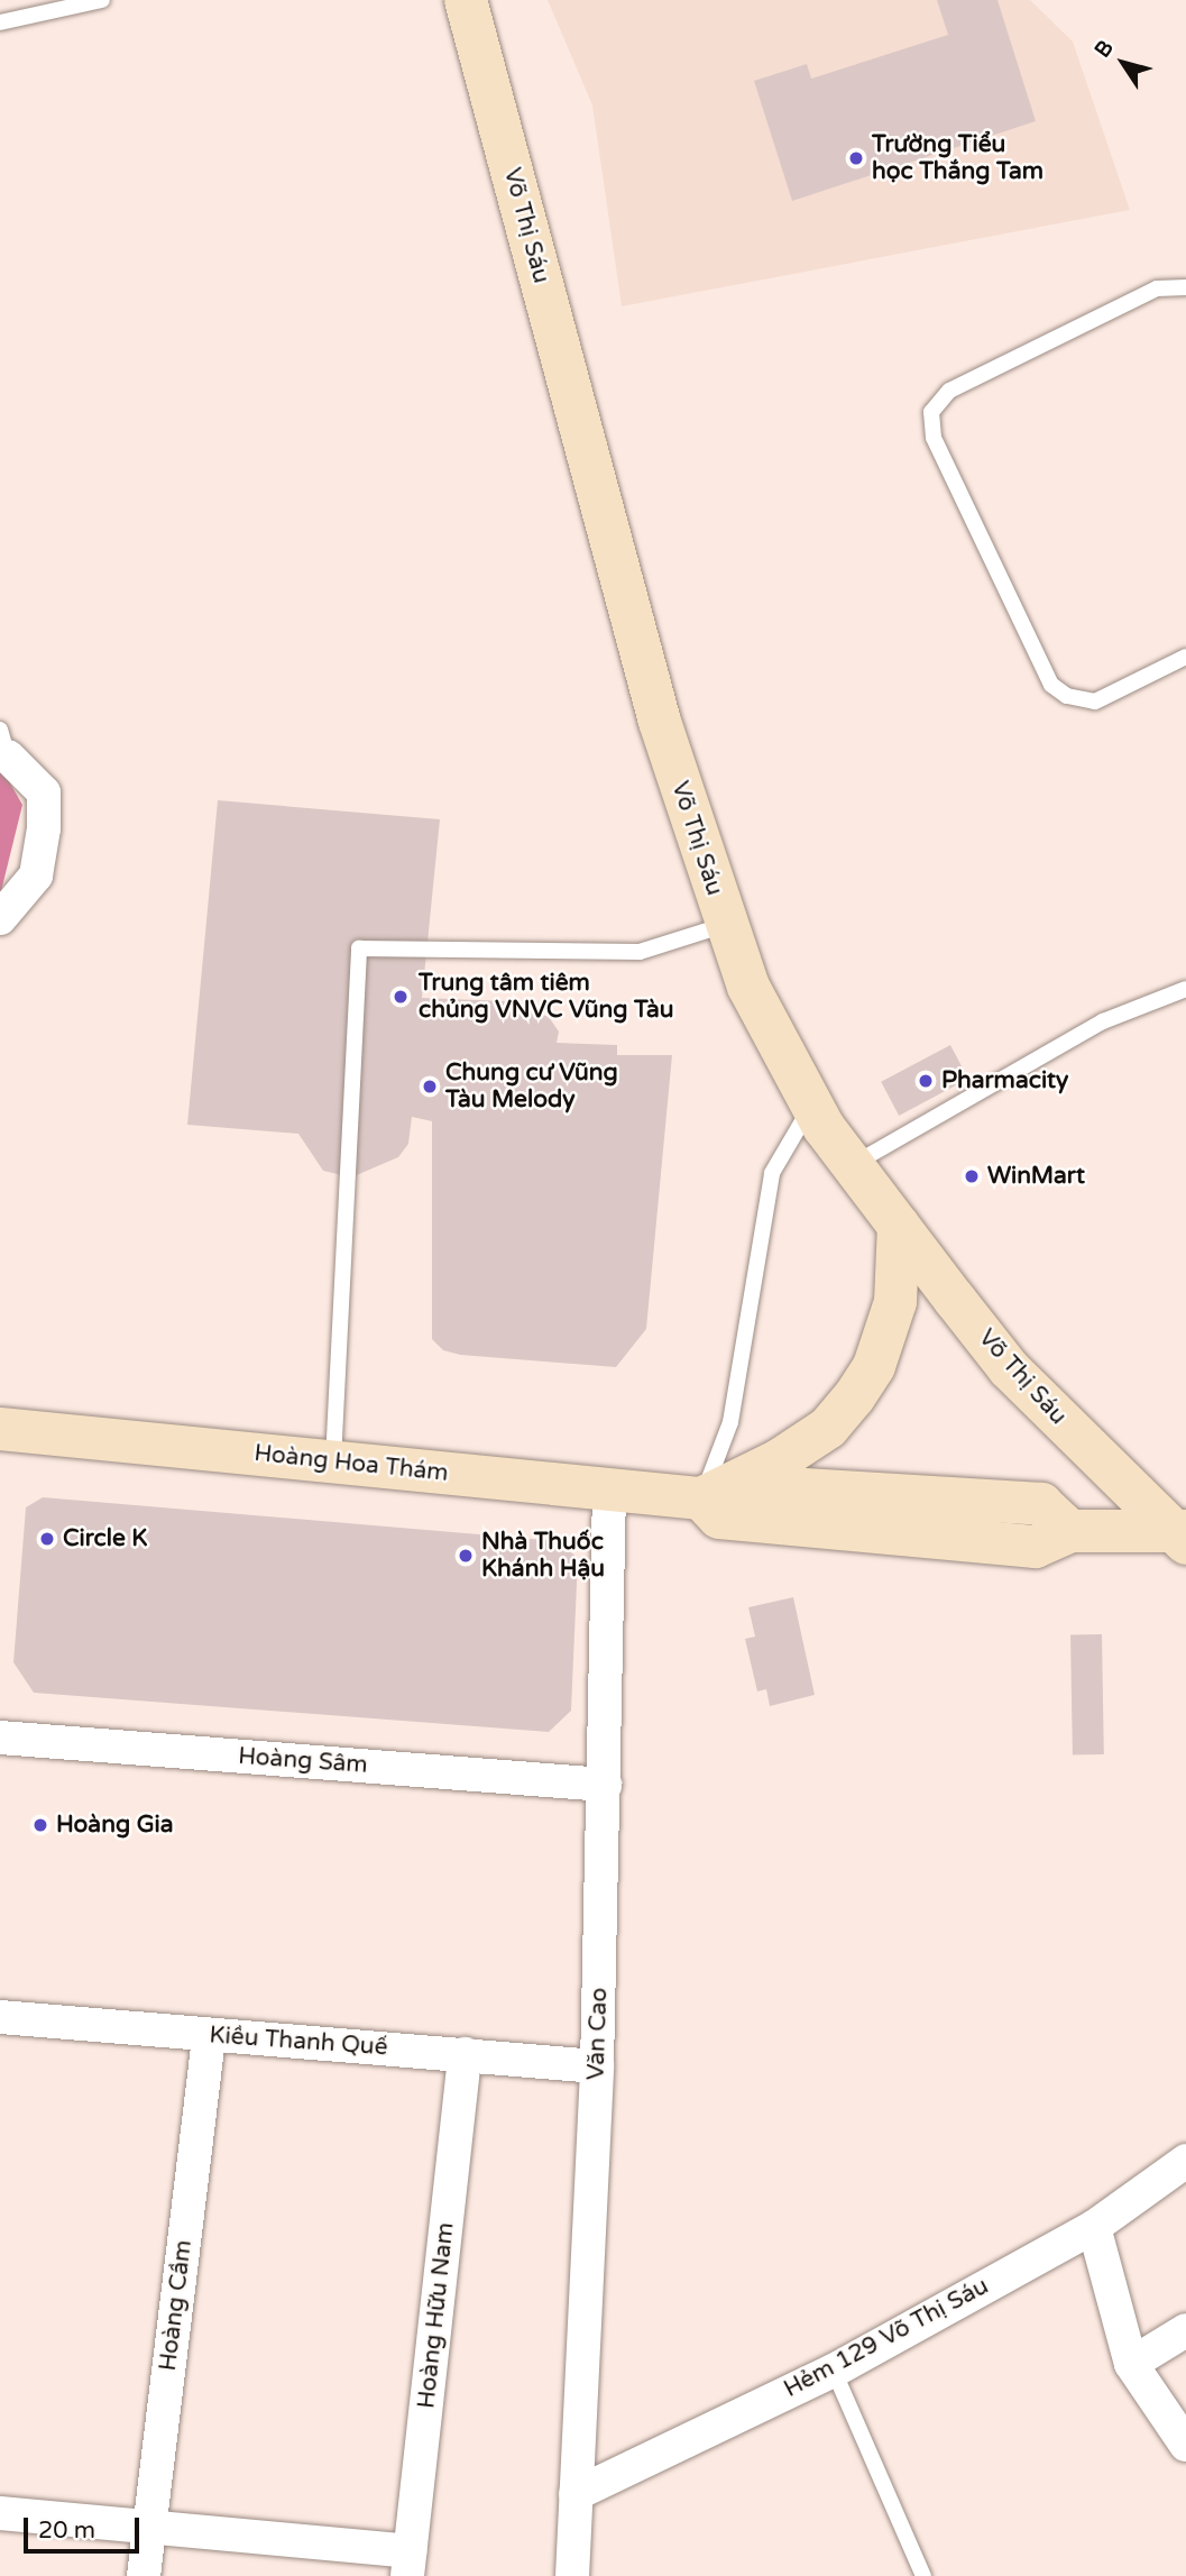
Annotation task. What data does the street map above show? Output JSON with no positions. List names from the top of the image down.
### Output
{
  "streets": {
    "main road": ["Võ Thị Sáu", "Hoàng Hoa Thám"],
    "street": [
      "Hoàng Sâm",
      "Văn Cao",
      "Kiều Thanh Quế",
      "Hoàng Cầm",
      "Hoàng Hữu Nam",
      "Hẻm 129 Võ Thị Sáu"
    ]
  },
  "crossings": [
    ["Võ Thị Sáu", "Hoàng Hoa Thám"],
    ["Hoàng Hoa Thám", "Văn Cao"],
    ["Hoàng Sâm", "Văn Cao"],
    ["Văn Cao", "Kiều Thanh Quế"],
    ["Văn Cao", "Hẻm 129 Võ Thị Sáu"],
    ["Kiều Thanh Quế", "Hoàng Cầm"],
    ["Kiều Thanh Quế", "Hoàng Hữu Nam"]
  ],
  "places": [
    "Trường Tiểu học Thắng Tam",
    "Trung tâm tiêm chủng VNVC Vũng Tàu",
    "Pharmacity",
    "Chung cư Vũng Tàu Melody",
    "WinMart",
    "Circle K",
    "Nhà Thuốc Khánh Hậu",
    "Hoàng Gia"
  ],
  "scale_bar": "20 m",
  "north": "top left"
}
